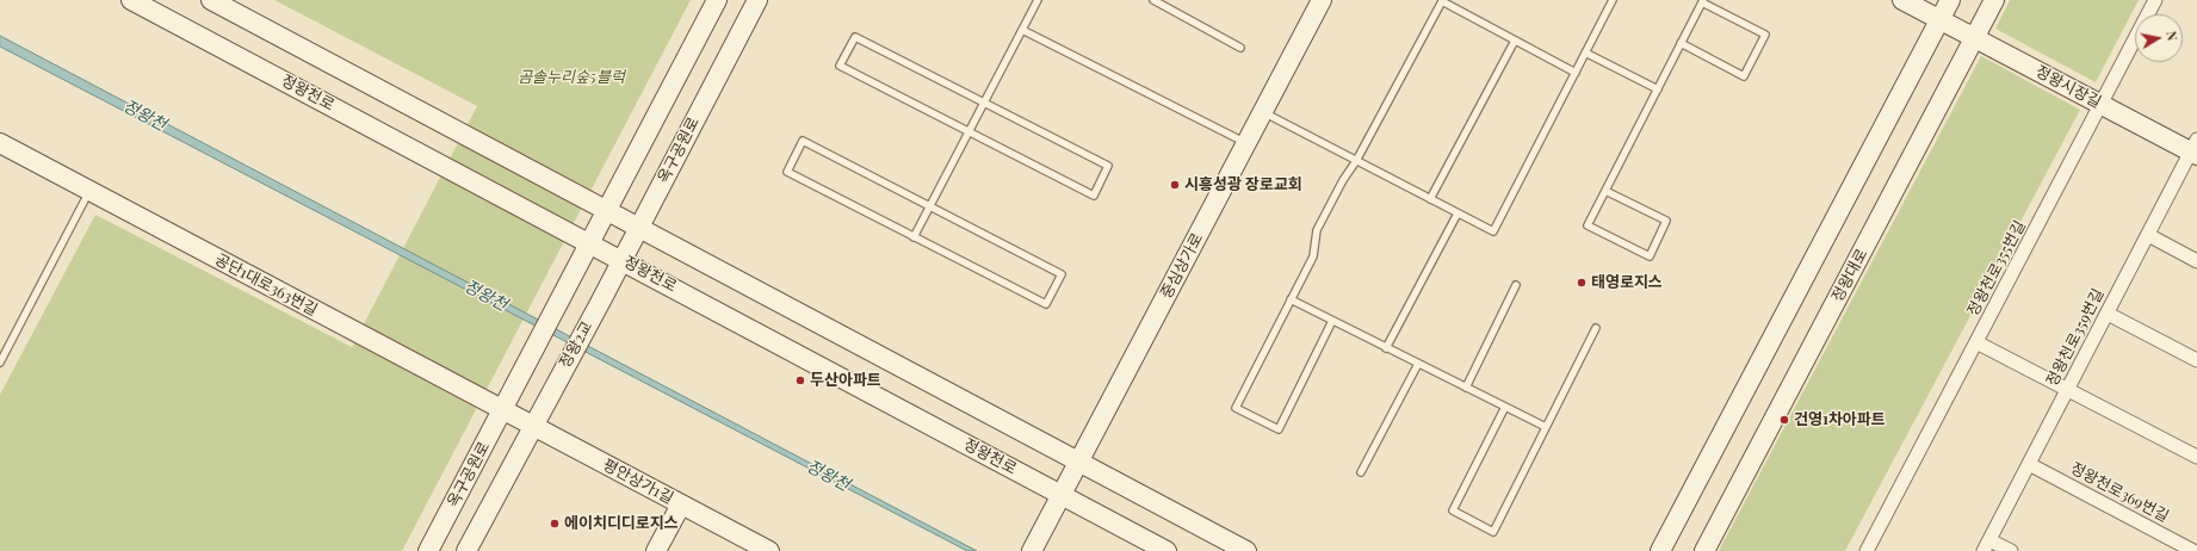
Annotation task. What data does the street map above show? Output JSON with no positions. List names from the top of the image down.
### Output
{
  "streets": {
    "street": [
      "정왕시장길",
      "정왕천로",
      "옥구공원로",
      "중심상가로",
      "정왕천로355번길",
      "정왕대로",
      "공단1대로363번길",
      "정왕천로359번길",
      "정왕2교",
      "평안상가1길",
      "정왕천로369번길"
    ]
  },
  "crossings": [
    ["정왕시장길", "정왕천로355번길"],
    ["정왕시장길", "정왕대로"],
    ["정왕시장길", "정왕천로359번길"],
    ["정왕천로", "옥구공원로"],
    ["정왕천로", "중심상가로"],
    ["옥구공원로", "공단1대로363번길"],
    ["옥구공원로", "정왕2교"],
    ["공단1대로363번길", "정왕2교"],
    ["공단1대로363번길", "평안상가1길"],
    ["정왕천로359번길", "정왕천로369번길"],
    ["정왕2교", "평안상가1길"]
  ],
  "water": ["정왕천"],
  "parks": ["곰솔누리숲5블럭"],
  "places": [
    "시흥성광 장로교회",
    "태영로지스",
    "두산아파트",
    "건영1차아파트",
    "에이치디디로지스"
  ],
  "north": "right"
}
